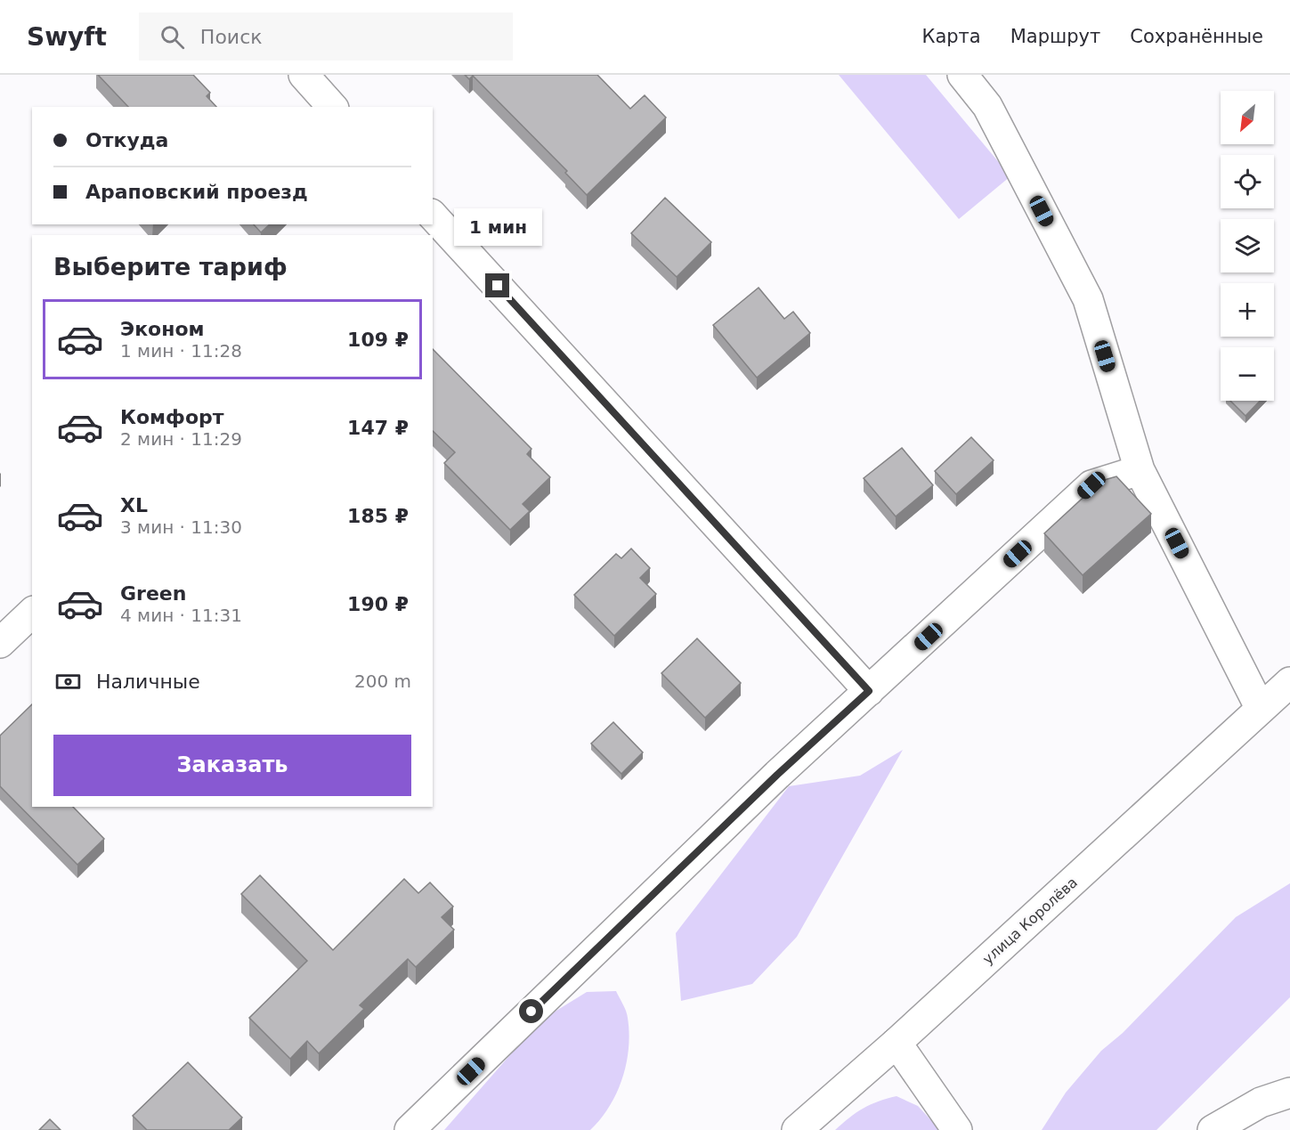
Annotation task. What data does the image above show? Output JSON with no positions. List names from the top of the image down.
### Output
{
  "streets": {
    "street": ["улица Королёва"]
  },
  "north": "bottom left",
  "page": {
    "header": "Swyft",
    "search": "Поиск",
    "nav": ["Карта", "Маршрут", "Сохранённые"],
    "map_buttons": ["+", "−"],
    "banner": ["Откуда", "Араповский проезд"],
    "bubble": "1 мин",
    "heading": "Выберите тариф",
    "list": [
      {
        "name": "Эконом",
        "note": "1 мин · 11:28",
        "value": "109 ₽"
      },
      {
        "name": "Комфорт",
        "note": "2 мин · 11:29",
        "value": "147 ₽"
      },
      {
        "name": "XL",
        "note": "3 мин · 11:30",
        "value": "185 ₽"
      },
      {
        "name": "Green",
        "note": "4 мин · 11:31",
        "value": "190 ₽"
      }
    ],
    "pay": ["Наличные", "200 m"],
    "buttons": "Заказать"
  }
}
